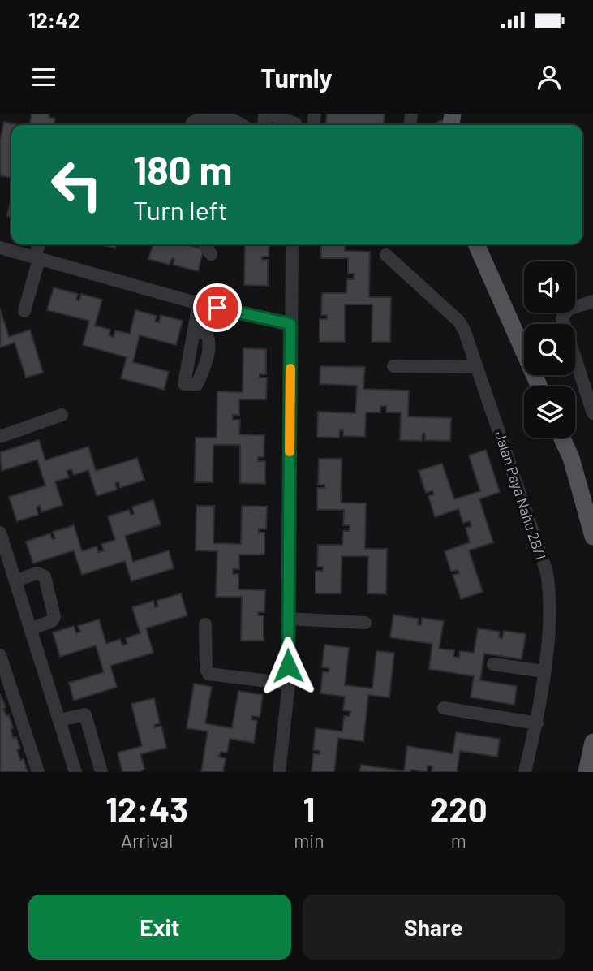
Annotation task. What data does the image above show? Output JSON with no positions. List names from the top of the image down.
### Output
{
  "streets": {
    "street": ["Jalan Paya Nahu 2B/1"]
  },
  "page": {
    "status": "12:42",
    "header": "Turnly",
    "turn": ["180 m", "Turn left"],
    "eta": [
      "12:43",
      "Arrival",
      "1",
      "min",
      "220",
      "m"
    ],
    "buttons": ["Exit", "Share"]
  }
}
